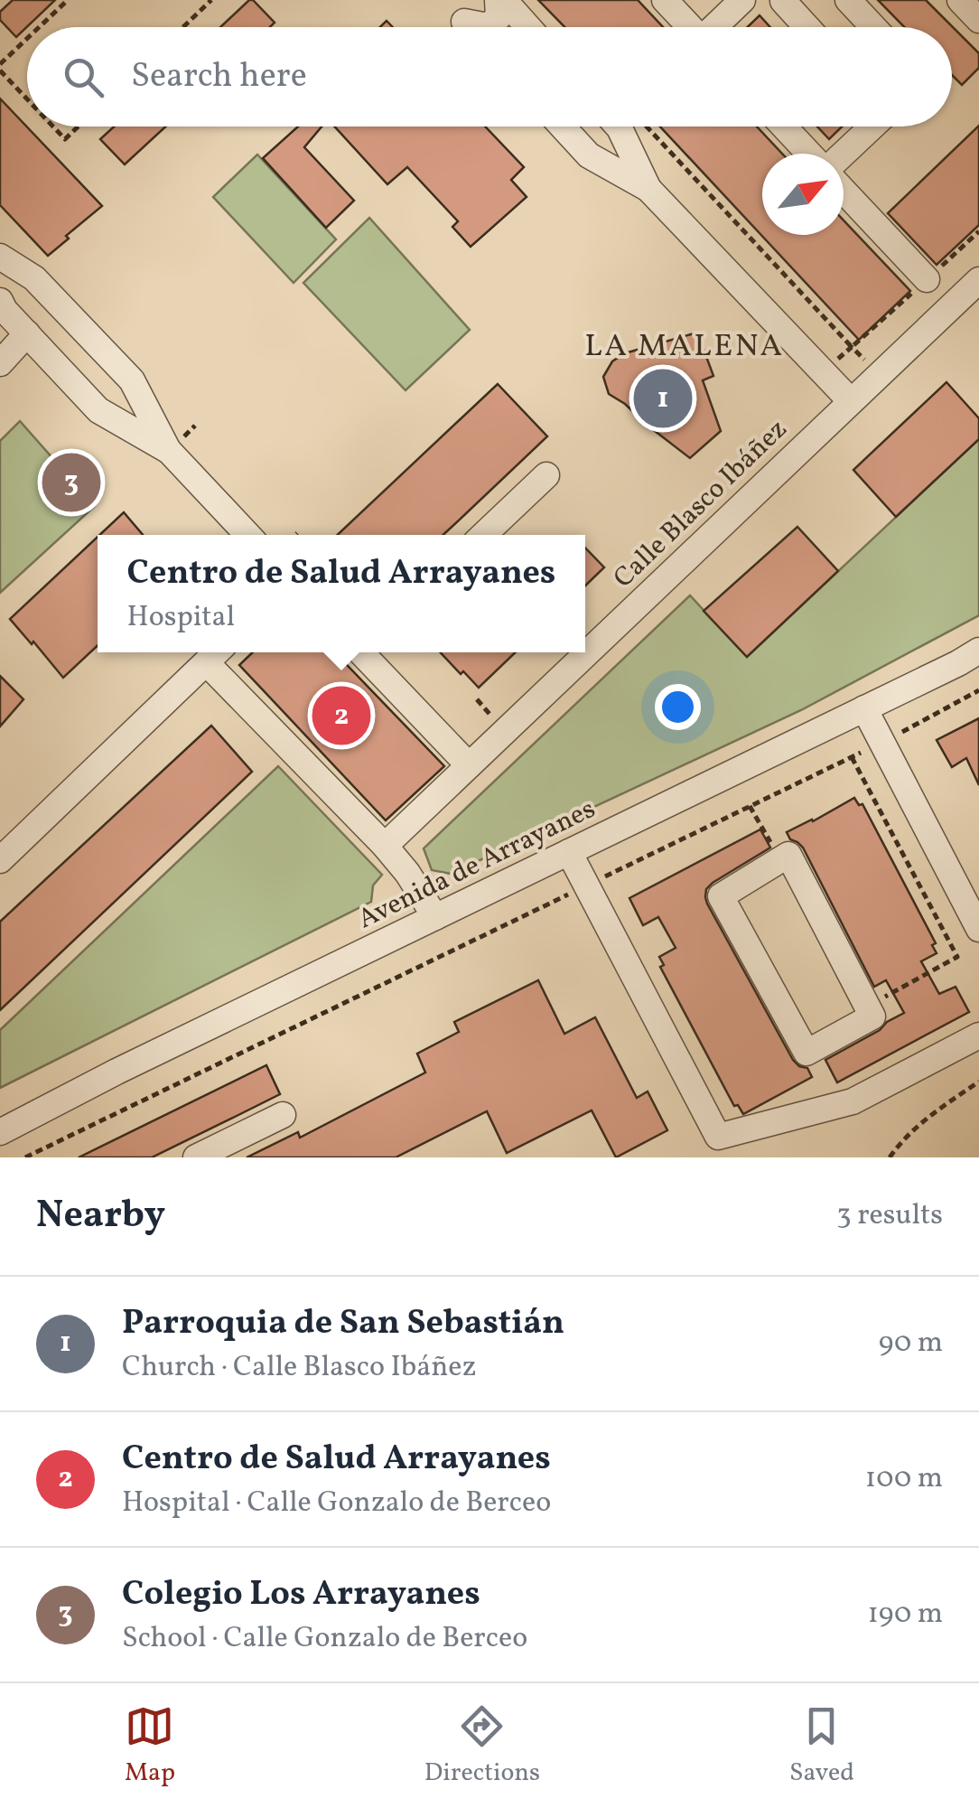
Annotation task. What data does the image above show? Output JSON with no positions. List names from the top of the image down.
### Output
{
  "streets": {
    "street": ["Calle Blasco Ibáñez", "Avenida de Arrayanes"]
  },
  "districts": ["LA MALENA"],
  "north": "top right",
  "page": {
    "search": "Search here",
    "pins": ["1", "3", "2"],
    "popup": ["Centro de Salud Arrayanes", "Hospital"],
    "heading": ["Nearby", "3 results"],
    "list": [
      {
        "mark": "1",
        "name": "Parroquia de San Sebastián",
        "note": "Church · Calle Blasco Ibáñez",
        "value": "90 m"
      },
      {
        "mark": "2",
        "name": "Centro de Salud Arrayanes",
        "note": "Hospital · Calle Gonzalo de Berceo",
        "value": "100 m"
      },
      {
        "mark": "3",
        "name": "Colegio Los Arrayanes",
        "note": "School · Calle Gonzalo de Berceo",
        "value": "190 m"
      }
    ],
    "nav": ["Map", "Directions", "Saved"]
  }
}
